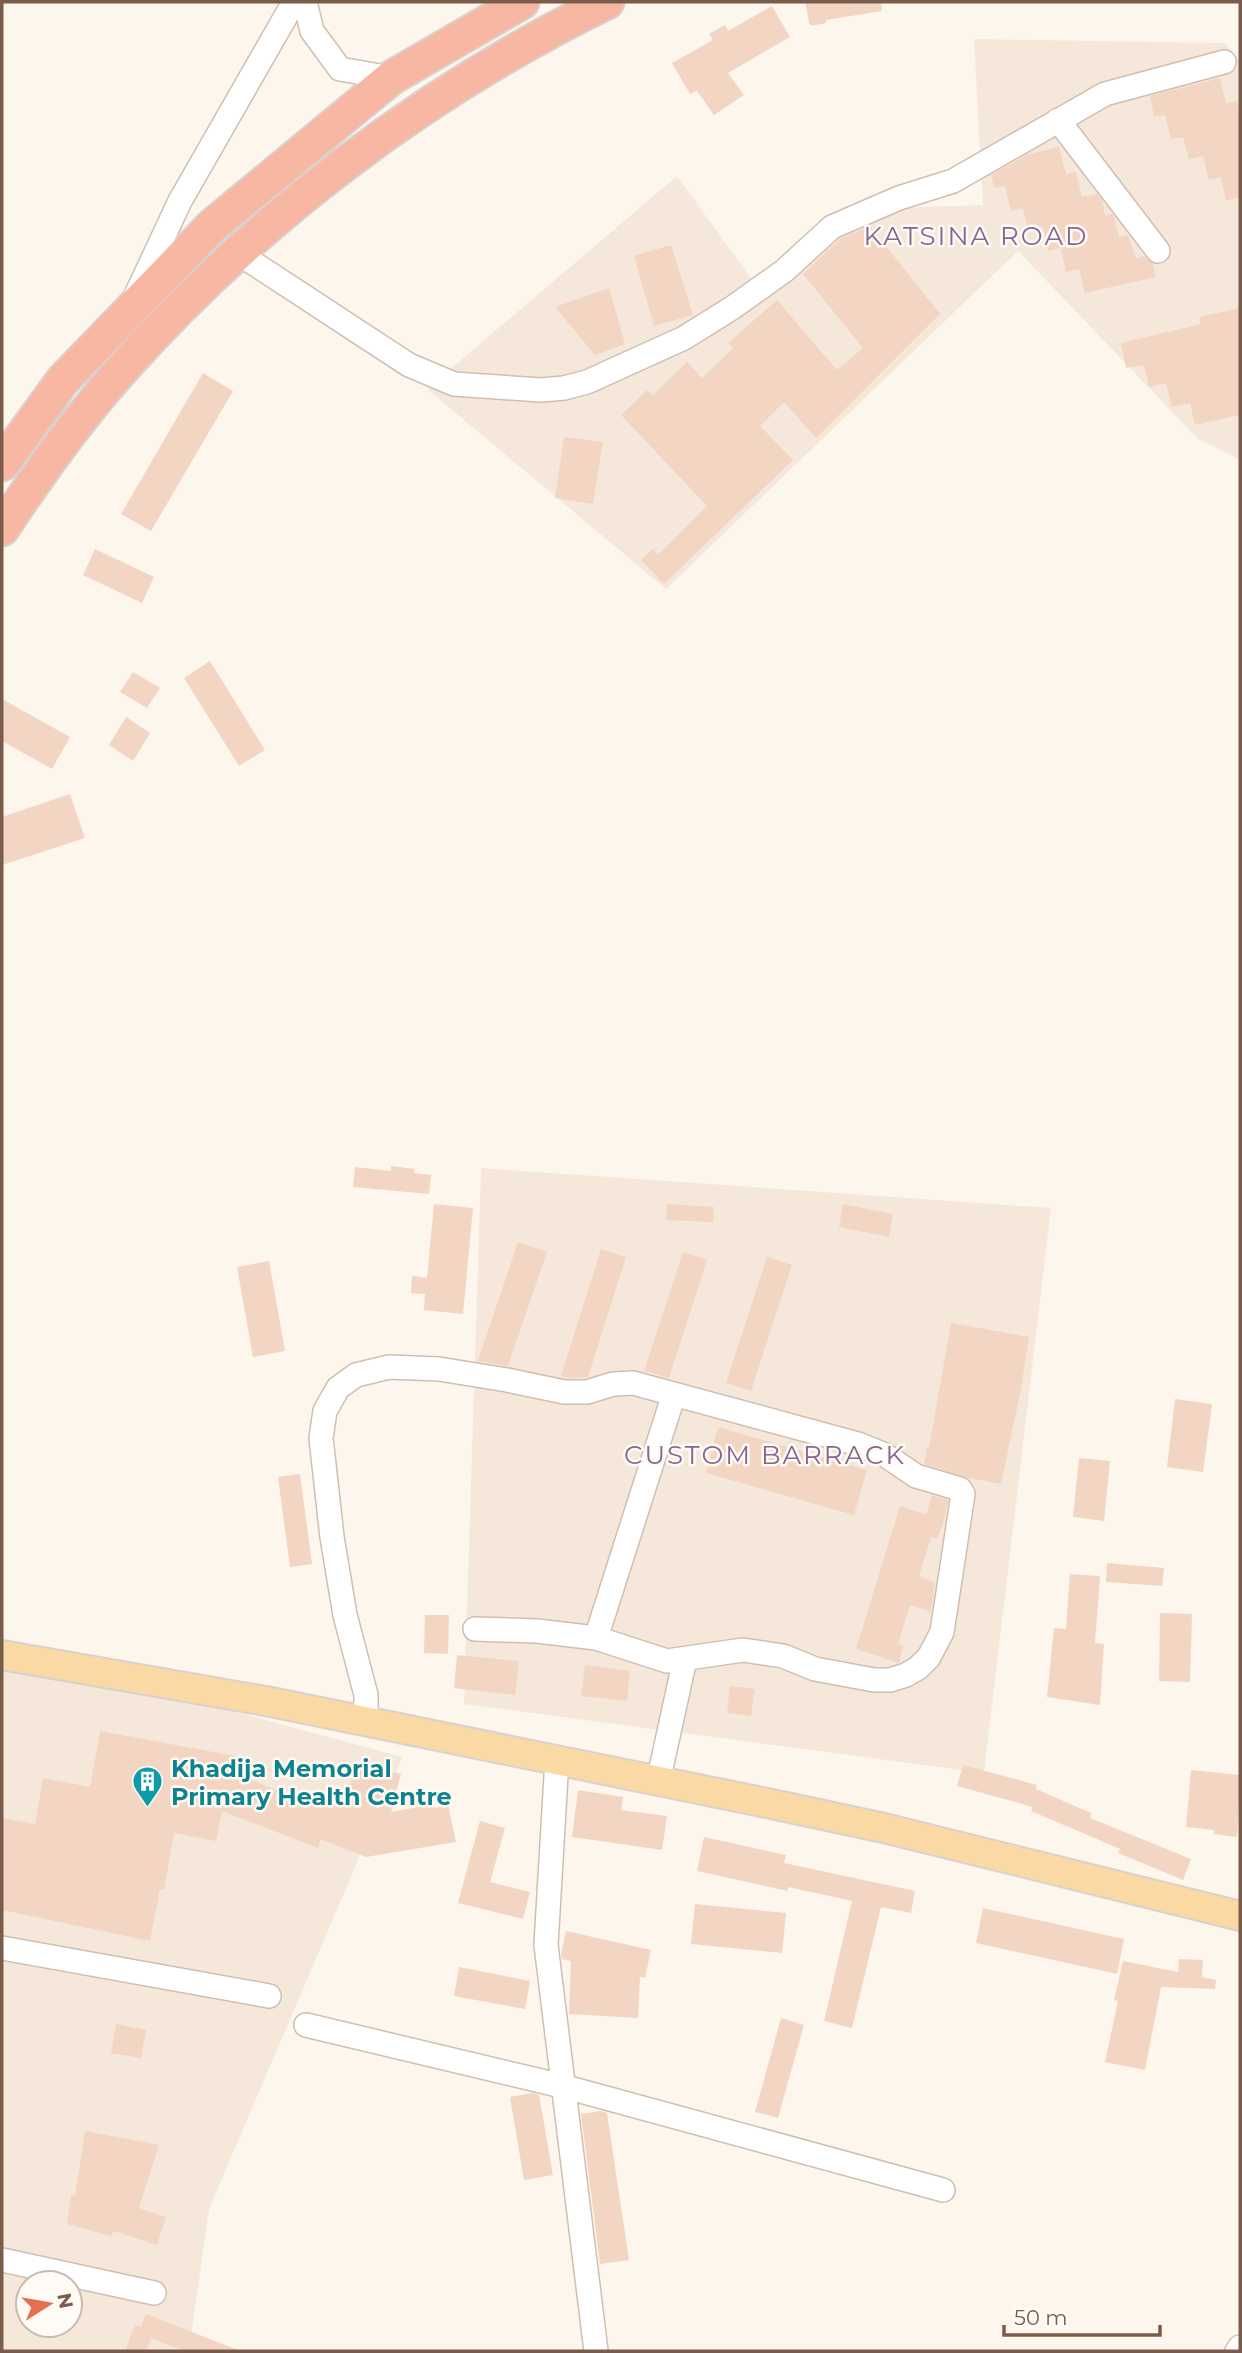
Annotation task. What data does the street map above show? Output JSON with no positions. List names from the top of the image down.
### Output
{
  "districts": ["KATSINA ROAD", "CUSTOM BARRACK"],
  "places": {
    "building": ["Khadija Memorial Primary Health Centre"]
  },
  "scale_bar": "50 m",
  "north": "right"
}
